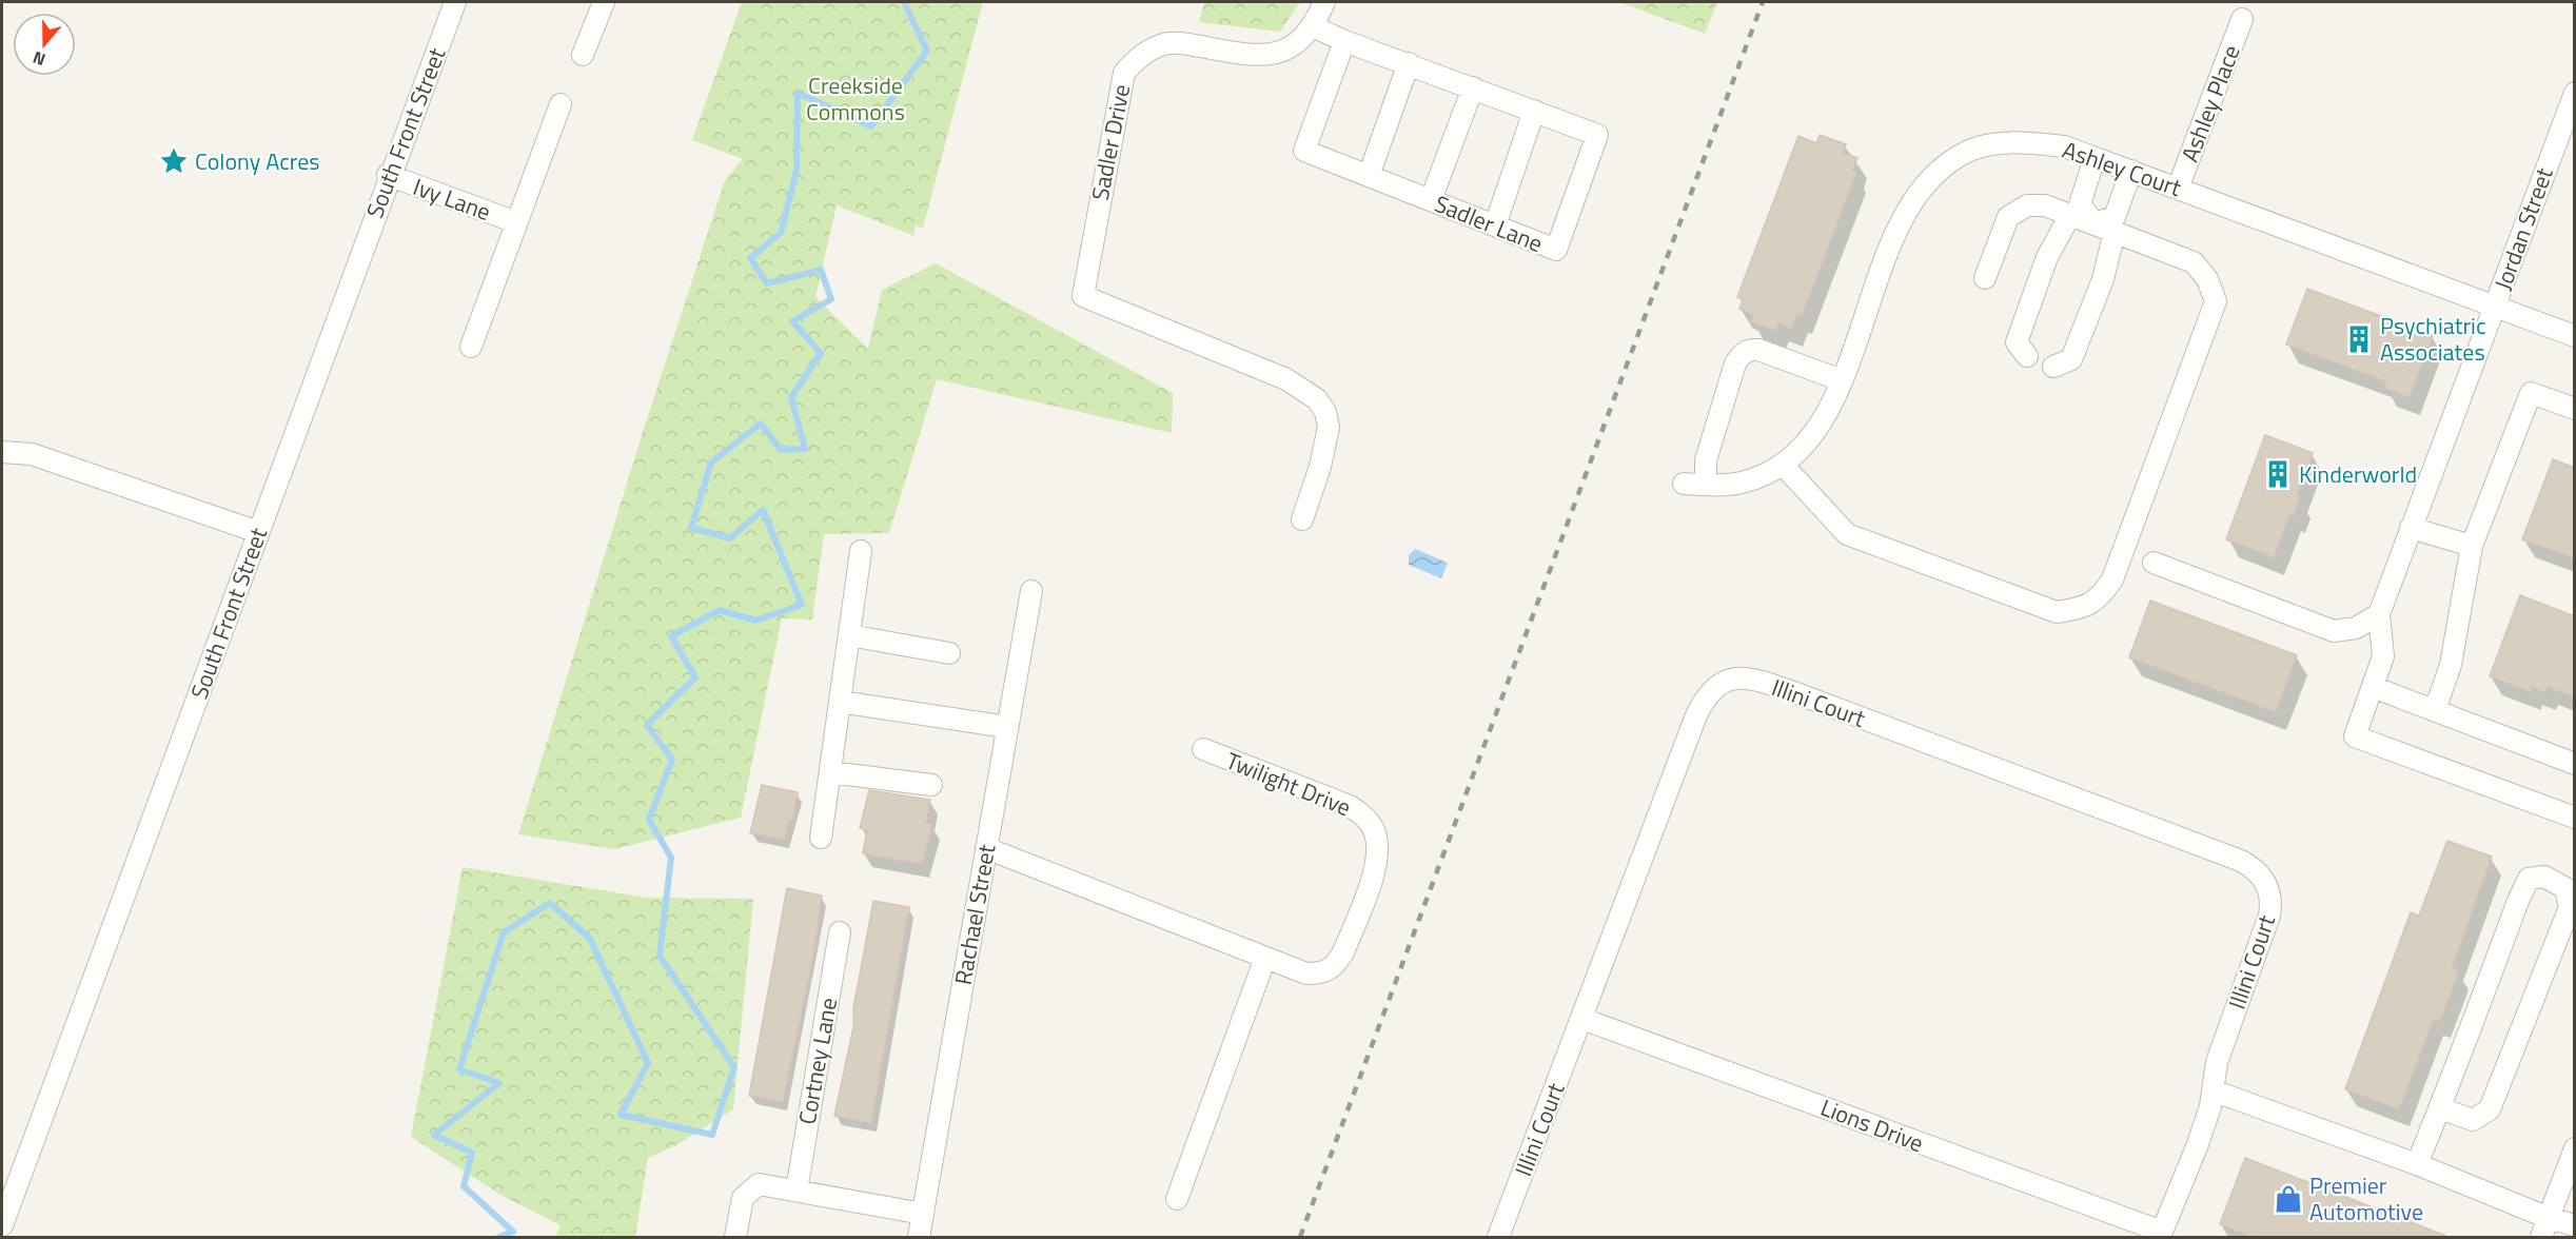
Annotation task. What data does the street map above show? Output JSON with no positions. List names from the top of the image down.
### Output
{
  "streets": {
    "street": [
      "Ashley Place",
      "South Front Street",
      "Sadler Drive",
      "Ashley Court",
      "Ivy Lane",
      "Sadler Lane",
      "Jordan Street",
      "Illini Court",
      "Twilight Drive",
      "Rachael Street",
      "Cortney Lane",
      "Lions Drive"
    ]
  },
  "crossings": [
    ["Ashley Place", "Ashley Court"],
    ["South Front Street", "Ivy Lane"],
    ["Sadler Drive", "Sadler Lane"],
    ["Ashley Court", "Jordan Street"],
    ["Illini Court", "Lions Drive"],
    ["Twilight Drive", "Rachael Street"]
  ],
  "parks": ["Creekside Commons"],
  "places": {
    "place": ["Colony Acres"],
    "building": ["Psychiatric Associates", "Kinderworld"],
    "shop": ["Premier Automotive"]
  },
  "north": "bottom"
}
